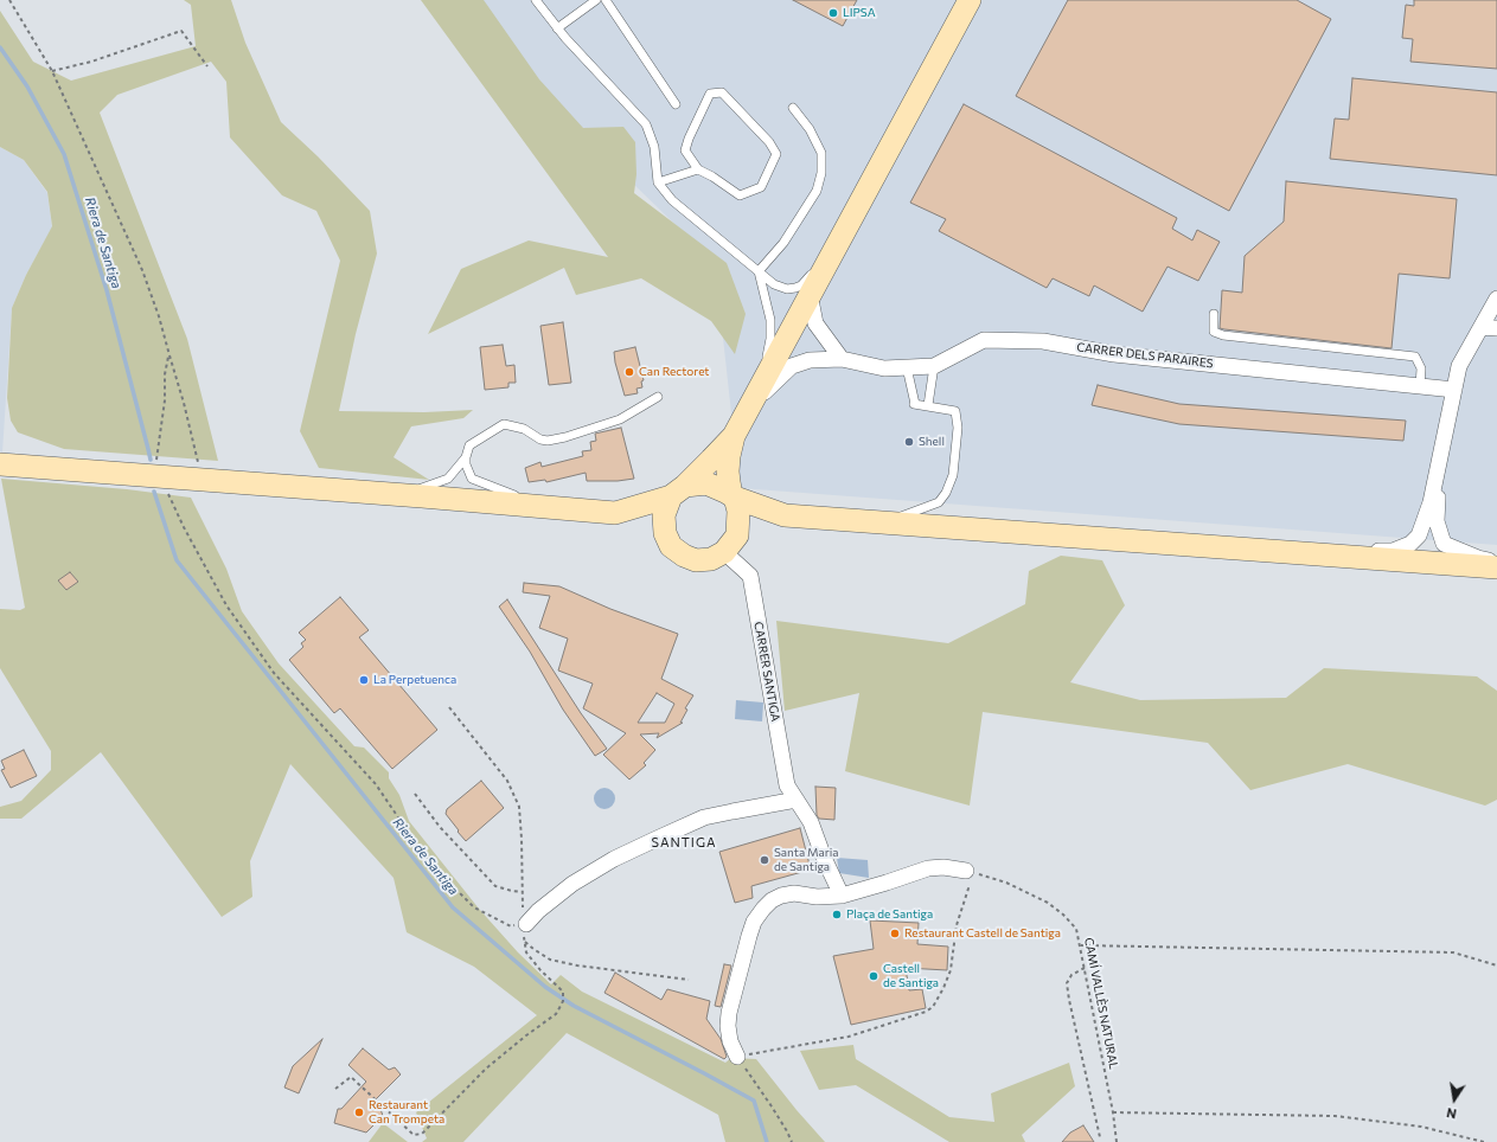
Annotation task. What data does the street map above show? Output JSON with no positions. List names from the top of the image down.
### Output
{
  "streets": {
    "street": ["CARRER DELS PARAIRES", "CARRER SANTIGA"],
    "path": ["CAMÍ VALLÈS NATURAL"]
  },
  "districts": ["SANTIGA"],
  "water": ["Riera de Santiga"],
  "places": [
    "LIPSA",
    "Can Rectoret",
    "Shell",
    "La Perpetuenca",
    "Santa Maria de Santiga",
    "Plaça de Santiga",
    "Restaurant Castell de Santiga",
    "Castell de Santiga",
    "Restaurant Can Trompeta"
  ],
  "north": "bottom"
}
